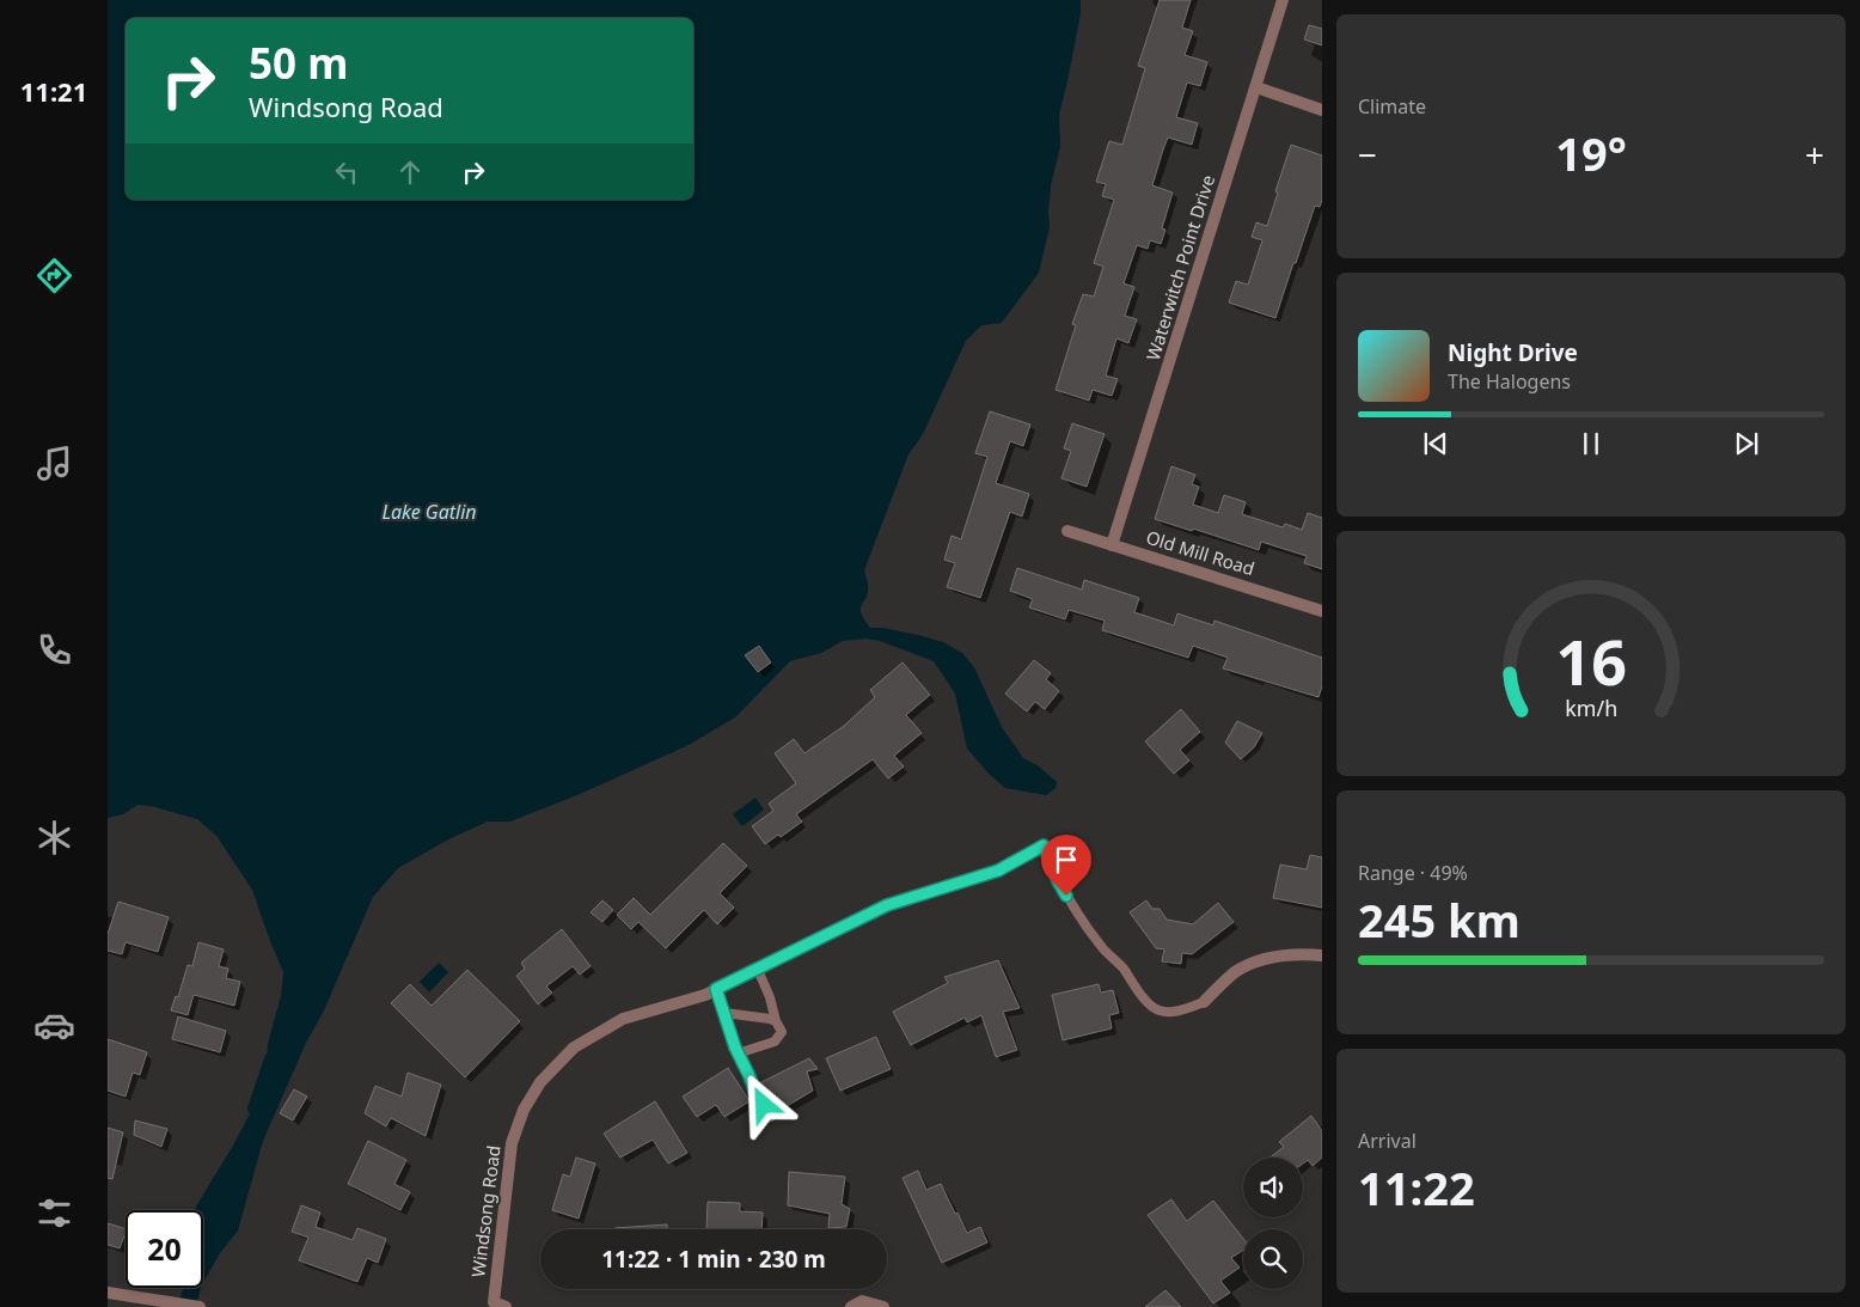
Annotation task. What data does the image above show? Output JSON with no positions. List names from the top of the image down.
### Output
{
  "streets": {
    "street": ["Waterwitch Point Drive", "Old Mill Road", "Windsong Road"]
  },
  "crossings": [
    ["Waterwitch Point Drive", "Old Mill Road"]
  ],
  "water": ["Lake Gatlin"],
  "page": {
    "tabs": "11:21",
    "tile": [
      "Climate",
      ["Range · 49%", "245 km"],
      ["Arrival", "11:22"]
    ],
    "turn": ["50 m", "Windsong Road"],
    "heat": ["−", "19°", "+"],
    "song": ["Night Drive", "The Halogens"],
    "limit": "20",
    "trip": "11:22 · 1 min · 230 m",
    "gauge": ["16", "km/h"]
  }
}
